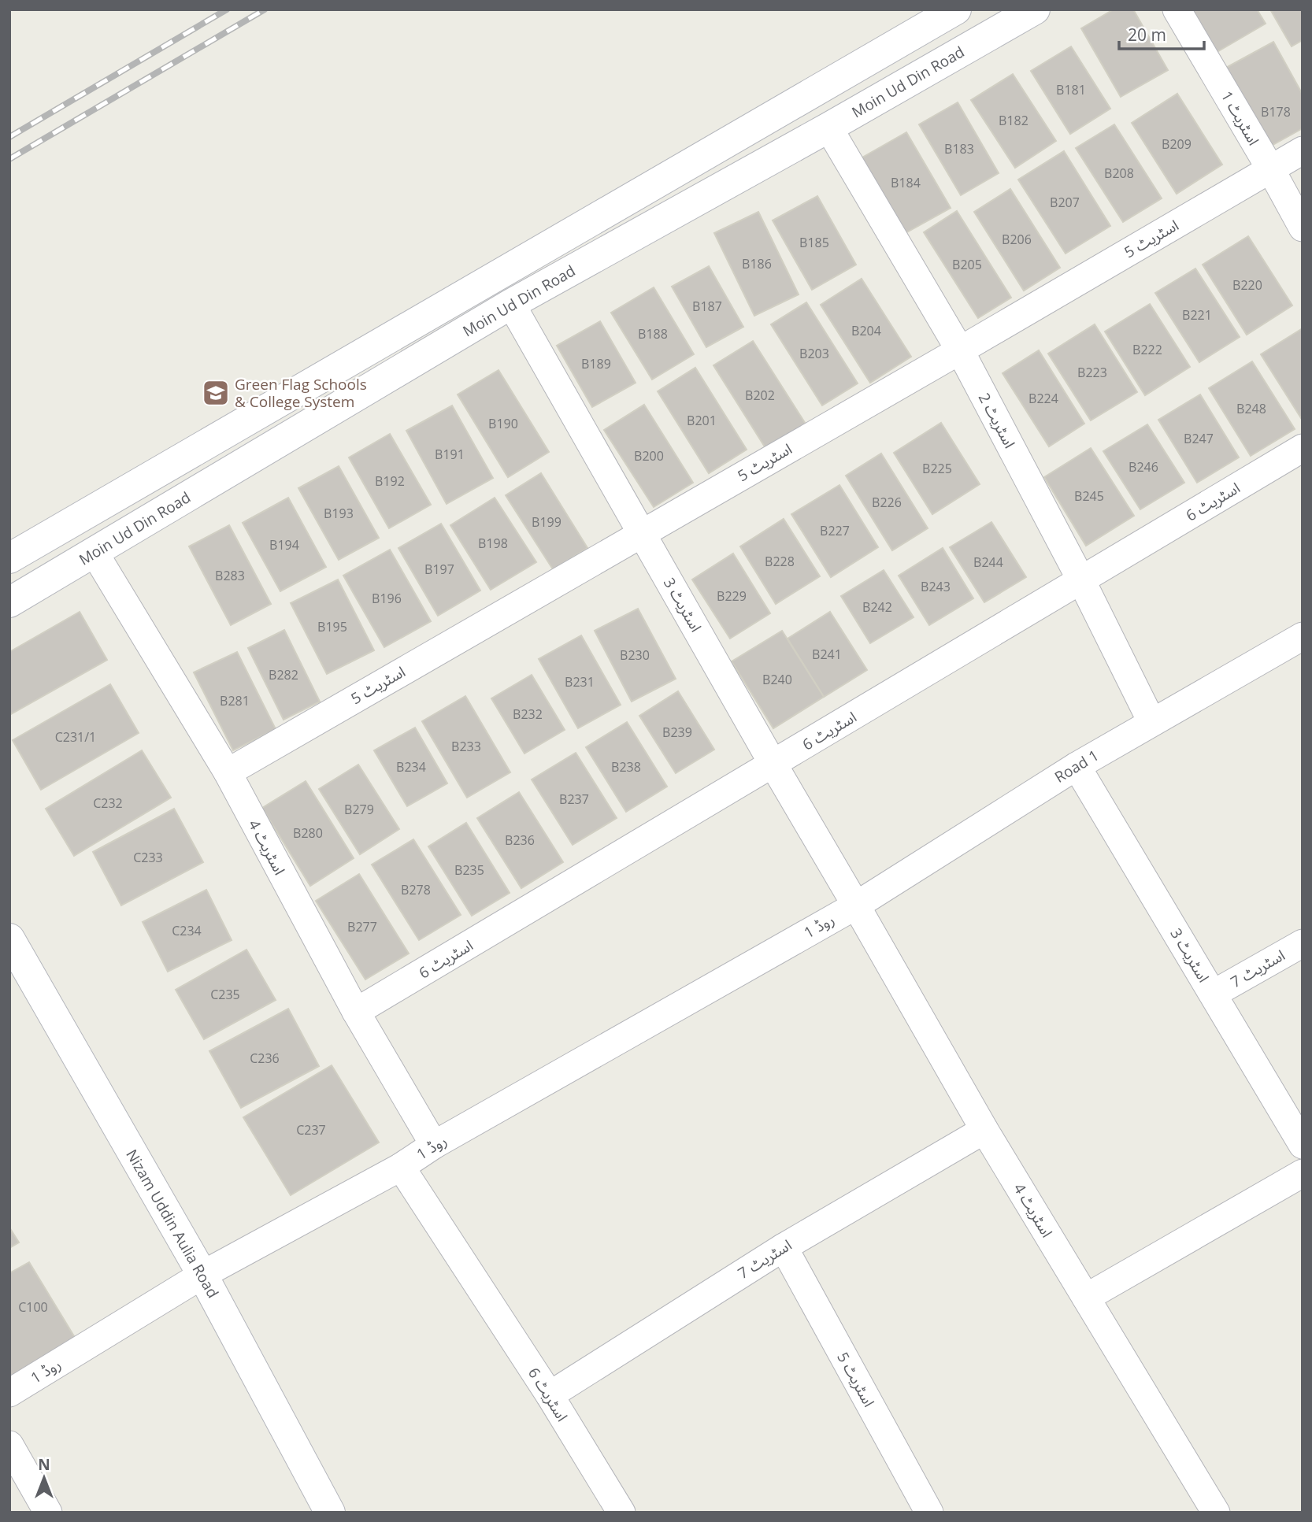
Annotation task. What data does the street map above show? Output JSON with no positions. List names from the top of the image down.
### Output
{
  "streets": {
    "main road": ["Moin Ud Din Road", "Nizam Uddin Aulia Road"],
    "street": [
      "اسٹریٹ 1",
      "اسٹریٹ 5",
      "اسٹریٹ 2",
      "اسٹریٹ 6",
      "اسٹریٹ 3",
      "Road 1",
      "اسٹریٹ 4",
      "روڈ 1",
      "اسٹریٹ 7"
    ]
  },
  "crossings": [
    ["Moin Ud Din Road", "اسٹریٹ 2"],
    ["Moin Ud Din Road", "اسٹریٹ 3"],
    ["Moin Ud Din Road", "اسٹریٹ 4"],
    ["اسٹریٹ 1", "اسٹریٹ 5"],
    ["اسٹریٹ 5", "اسٹریٹ 2"],
    ["اسٹریٹ 5", "اسٹریٹ 3"],
    ["اسٹریٹ 5", "اسٹریٹ 4"],
    ["اسٹریٹ 5", "اسٹریٹ 7"],
    ["اسٹریٹ 2", "اسٹریٹ 6"],
    ["اسٹریٹ 2", "Road 1"],
    ["اسٹریٹ 6", "اسٹریٹ 3"],
    ["اسٹریٹ 6", "اسٹریٹ 4"],
    ["اسٹریٹ 6", "روڈ 1"],
    ["اسٹریٹ 6", "اسٹریٹ 7"],
    ["اسٹریٹ 3", "Road 1"],
    ["اسٹریٹ 3", "اسٹریٹ 4"],
    ["اسٹریٹ 3", "روڈ 1"],
    ["اسٹریٹ 3", "اسٹریٹ 7"],
    ["Road 1", "اسٹریٹ 4"],
    ["Road 1", "روڈ 1"],
    ["اسٹریٹ 4", "روڈ 1"],
    ["اسٹریٹ 4", "اسٹریٹ 7"],
    ["روڈ 1", "Nizam Uddin Aulia Road"]
  ],
  "places": {
    "school or university": ["Green Flag Schools & College System"]
  },
  "house_numbers": [
    "B181",
    "B178",
    "B182",
    "B209",
    "B183",
    "B208",
    "B184",
    "B207",
    "B206",
    "B185",
    "B186",
    "B205",
    "B220",
    "B187",
    "B221",
    "B204",
    "B188",
    "B222",
    "B203",
    "B189",
    "B223",
    "B202",
    "B224",
    "B248",
    "B201",
    "B190",
    "B247",
    "B191",
    "B200",
    "B246",
    "B225",
    "B192",
    "B245",
    "B226",
    "B193",
    "B199",
    "B227",
    "B198",
    "B194",
    "B228",
    "B244",
    "B197",
    "B283",
    "B243",
    "B229",
    "B196",
    "B242",
    "B195",
    "B241",
    "B230",
    "B282",
    "B240",
    "B231",
    "B281",
    "B232",
    "B239",
    "C231/1",
    "B233",
    "B234",
    "B238",
    "B237",
    "C232",
    "B279",
    "B280",
    "B236",
    "C233",
    "B235",
    "B278",
    "B277",
    "C234",
    "C235",
    "C236",
    "C237",
    "C100"
  ],
  "scale_bar": "20 m",
  "north": "top"
}
